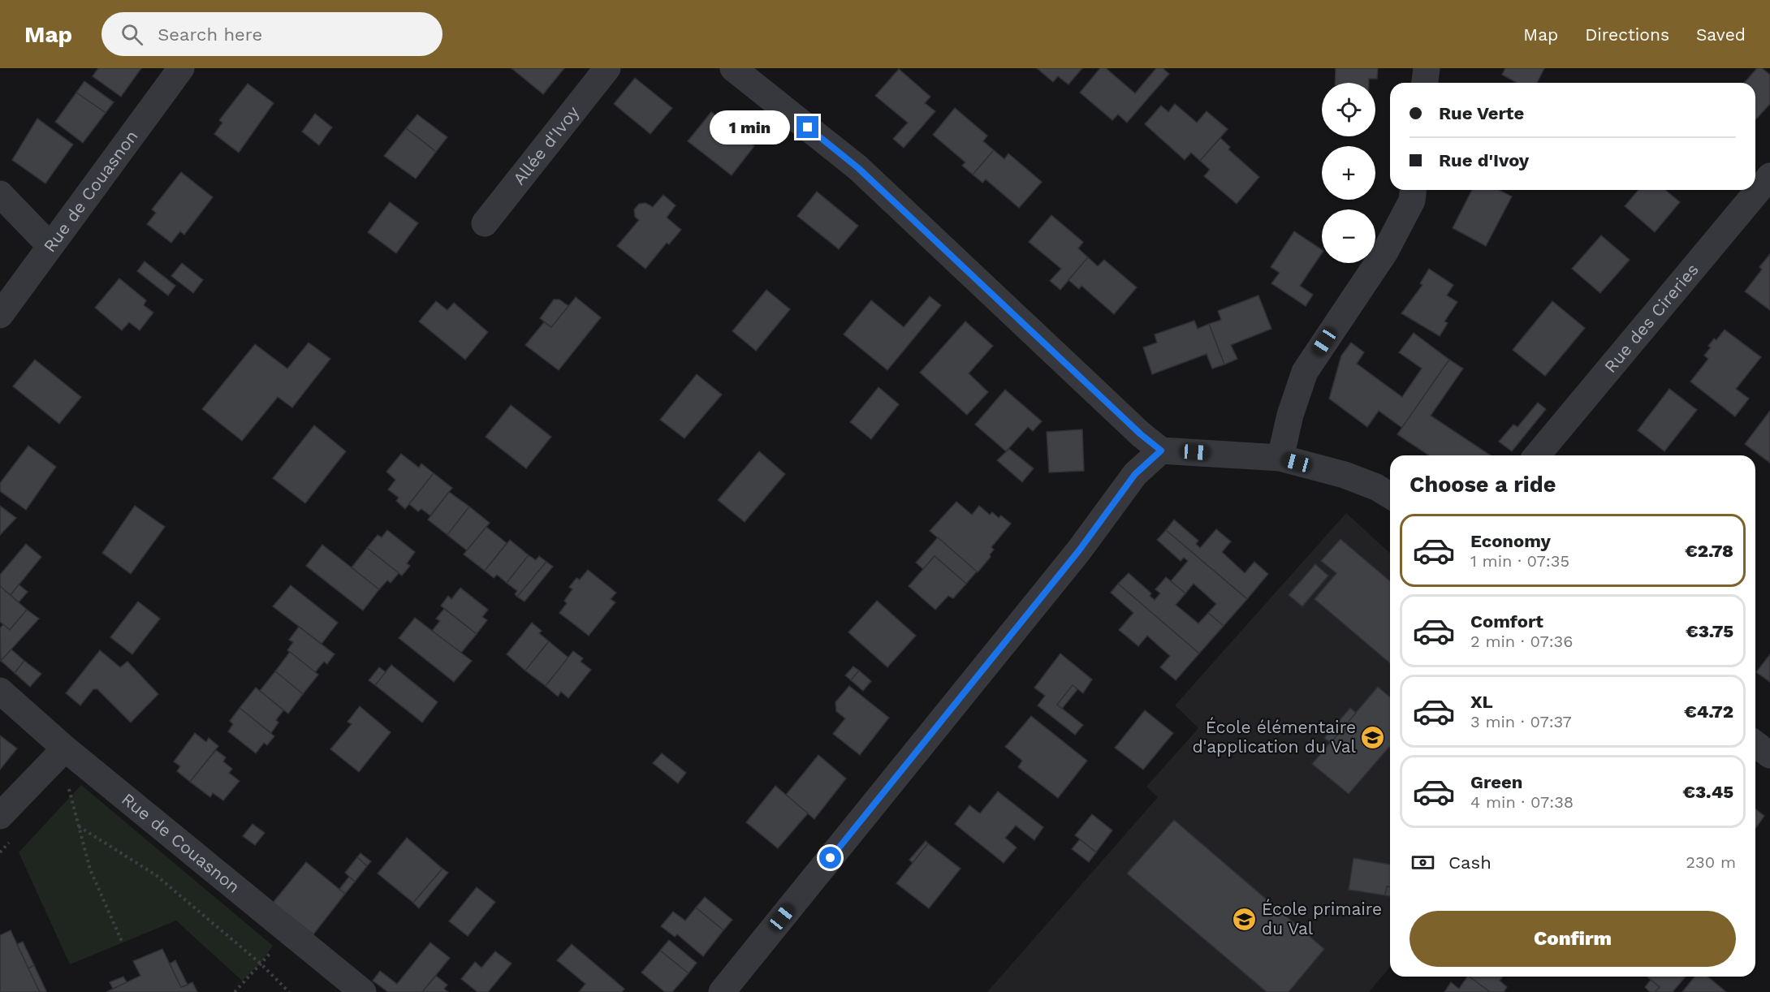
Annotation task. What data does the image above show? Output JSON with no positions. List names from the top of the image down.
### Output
{
  "streets": {
    "street": ["Allée d'Ivoy", "Rue de Couasnon", "Rue des Cireries"]
  },
  "places": {
    "school or university": ["École élémentaire d'application du Val", "École primaire du Val"]
  },
  "page": {
    "header": "Map",
    "search": "Search here",
    "nav": ["Map", "Directions", "Saved"],
    "map_buttons": ["+", "−"],
    "banner": ["Rue Verte", "Rue d'Ivoy"],
    "bubble": "1 min",
    "heading": "Choose a ride",
    "list": [
      {
        "name": "Economy",
        "note": "1 min · 07:35",
        "value": "€2.78"
      },
      {
        "name": "Comfort",
        "note": "2 min · 07:36",
        "value": "€3.75"
      },
      {
        "name": "XL",
        "note": "3 min · 07:37",
        "value": "€4.72"
      },
      {
        "name": "Green",
        "note": "4 min · 07:38",
        "value": "€3.45"
      }
    ],
    "pay": ["Cash", "230 m"],
    "buttons": "Confirm"
  }
}
